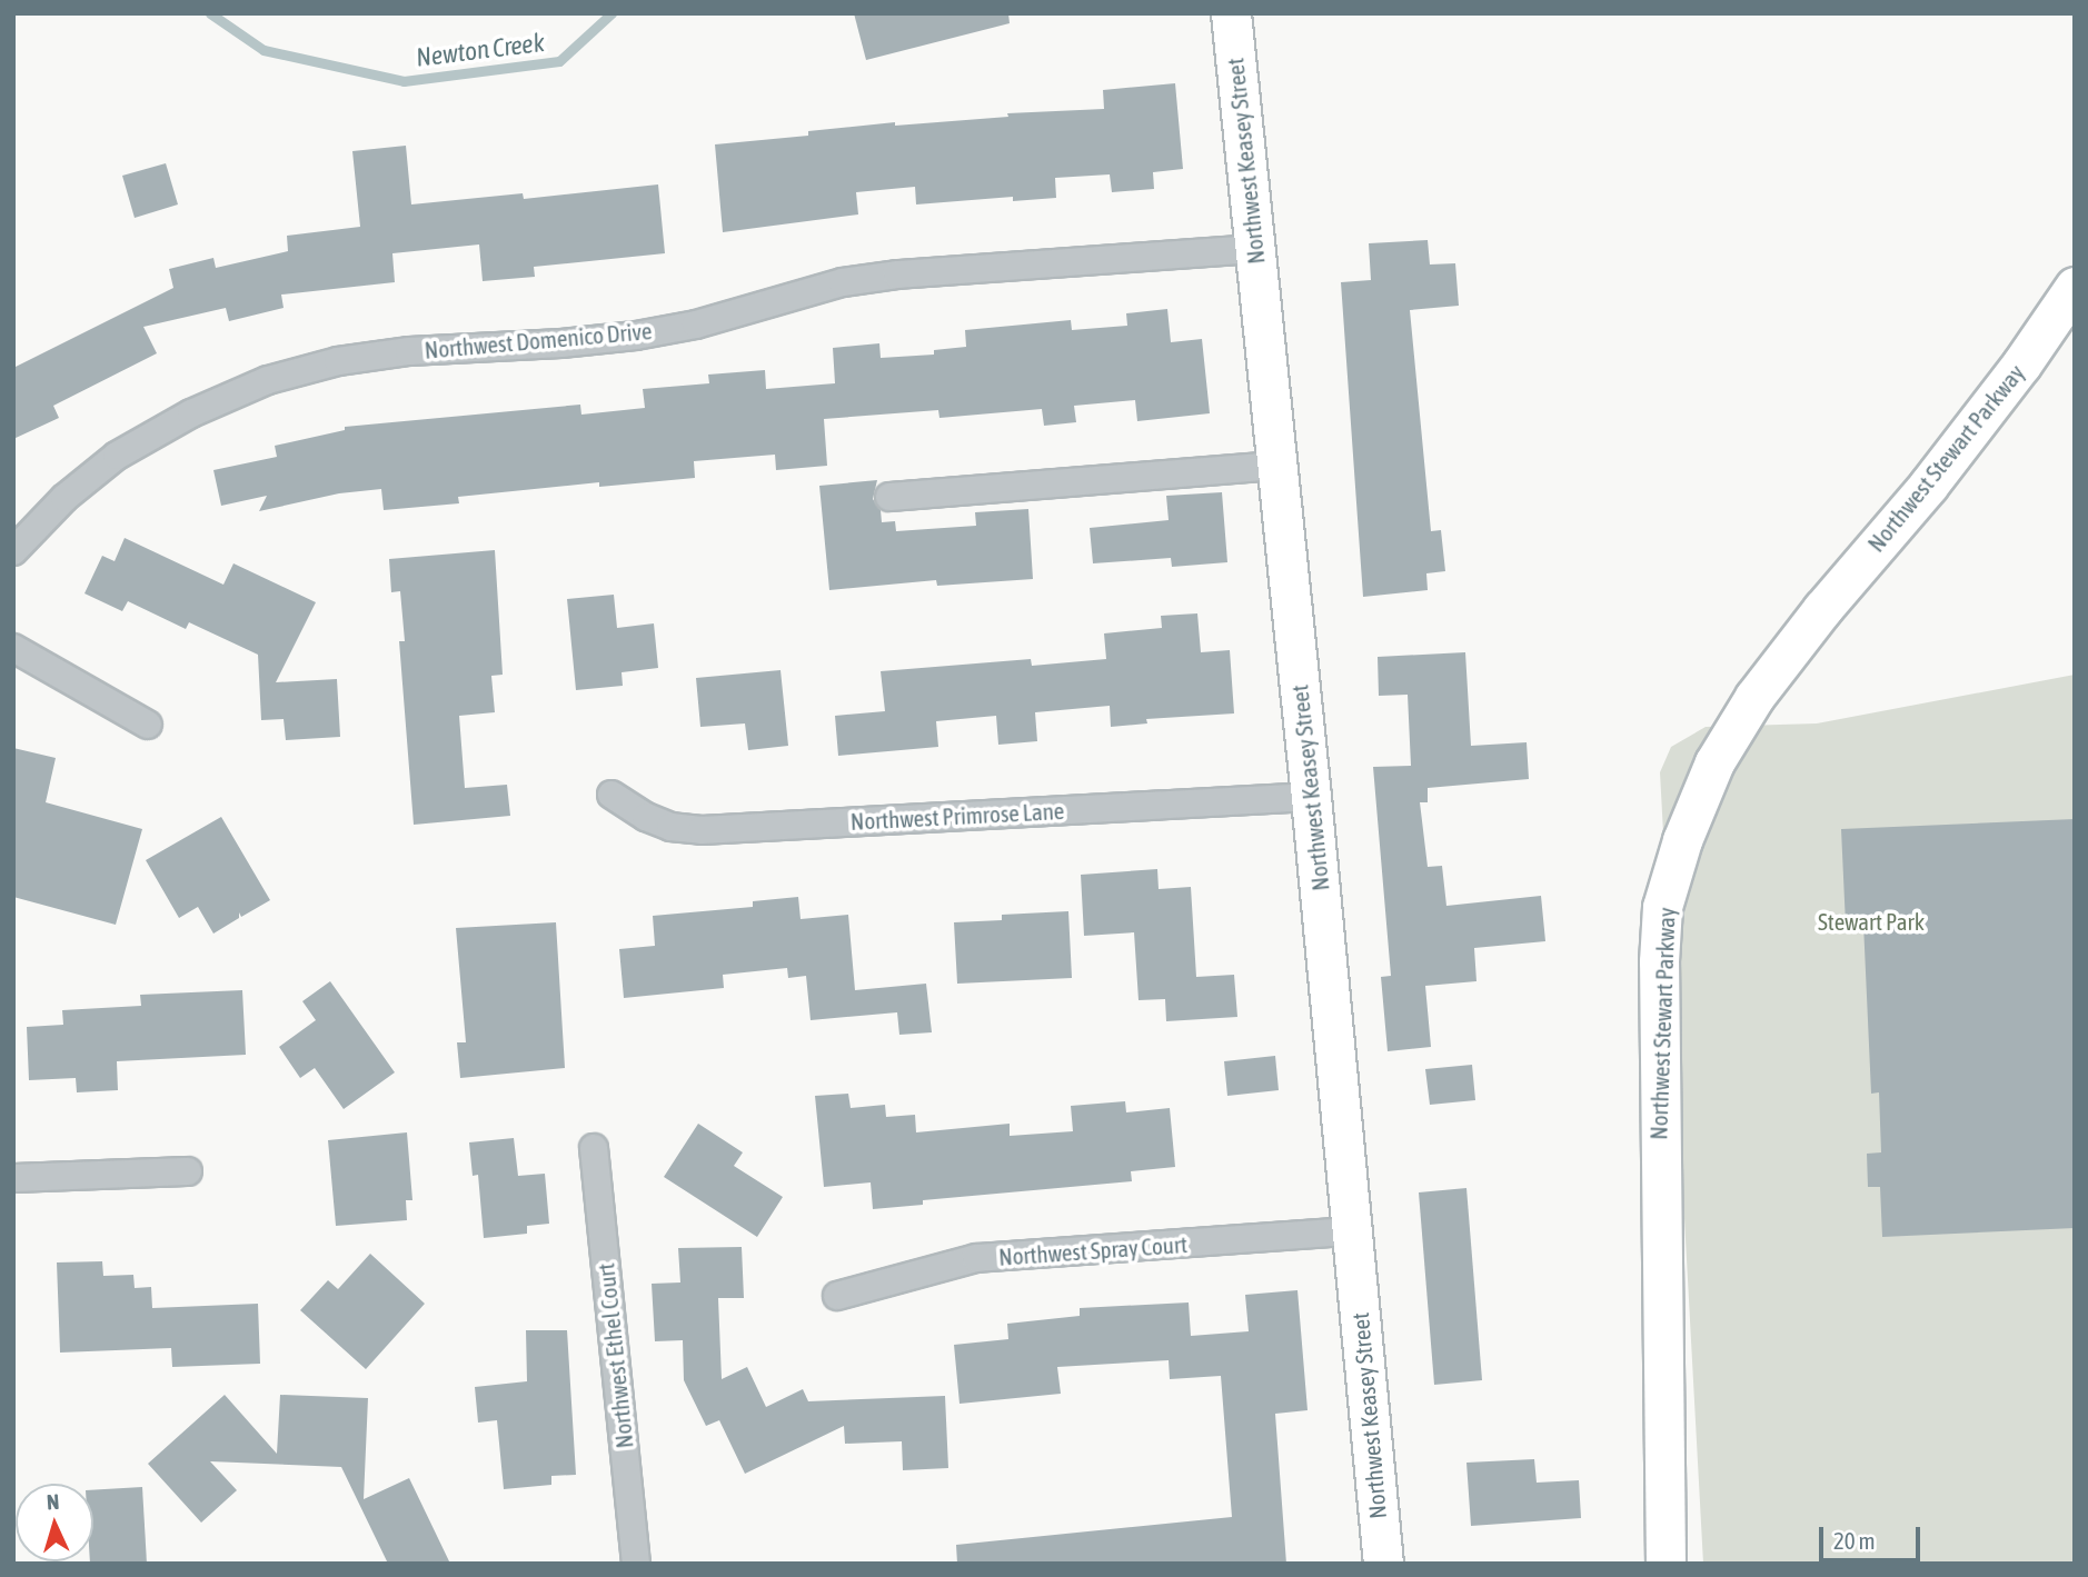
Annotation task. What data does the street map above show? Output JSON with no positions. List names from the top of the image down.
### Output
{
  "streets": {
    "street": [
      "Northwest Keasey Street",
      "Northwest Domenico Drive",
      "Northwest Stewart Parkway",
      "Northwest Primrose Lane",
      "Northwest Spray Court",
      "Northwest Ethel Court"
    ]
  },
  "crossings": [
    ["Northwest Keasey Street", "Northwest Domenico Drive"],
    ["Northwest Keasey Street", "Northwest Primrose Lane"],
    ["Northwest Keasey Street", "Northwest Spray Court"]
  ],
  "water": ["Newton Creek"],
  "parks": ["Stewart Park"],
  "scale_bar": "20 m",
  "north": "top"
}
